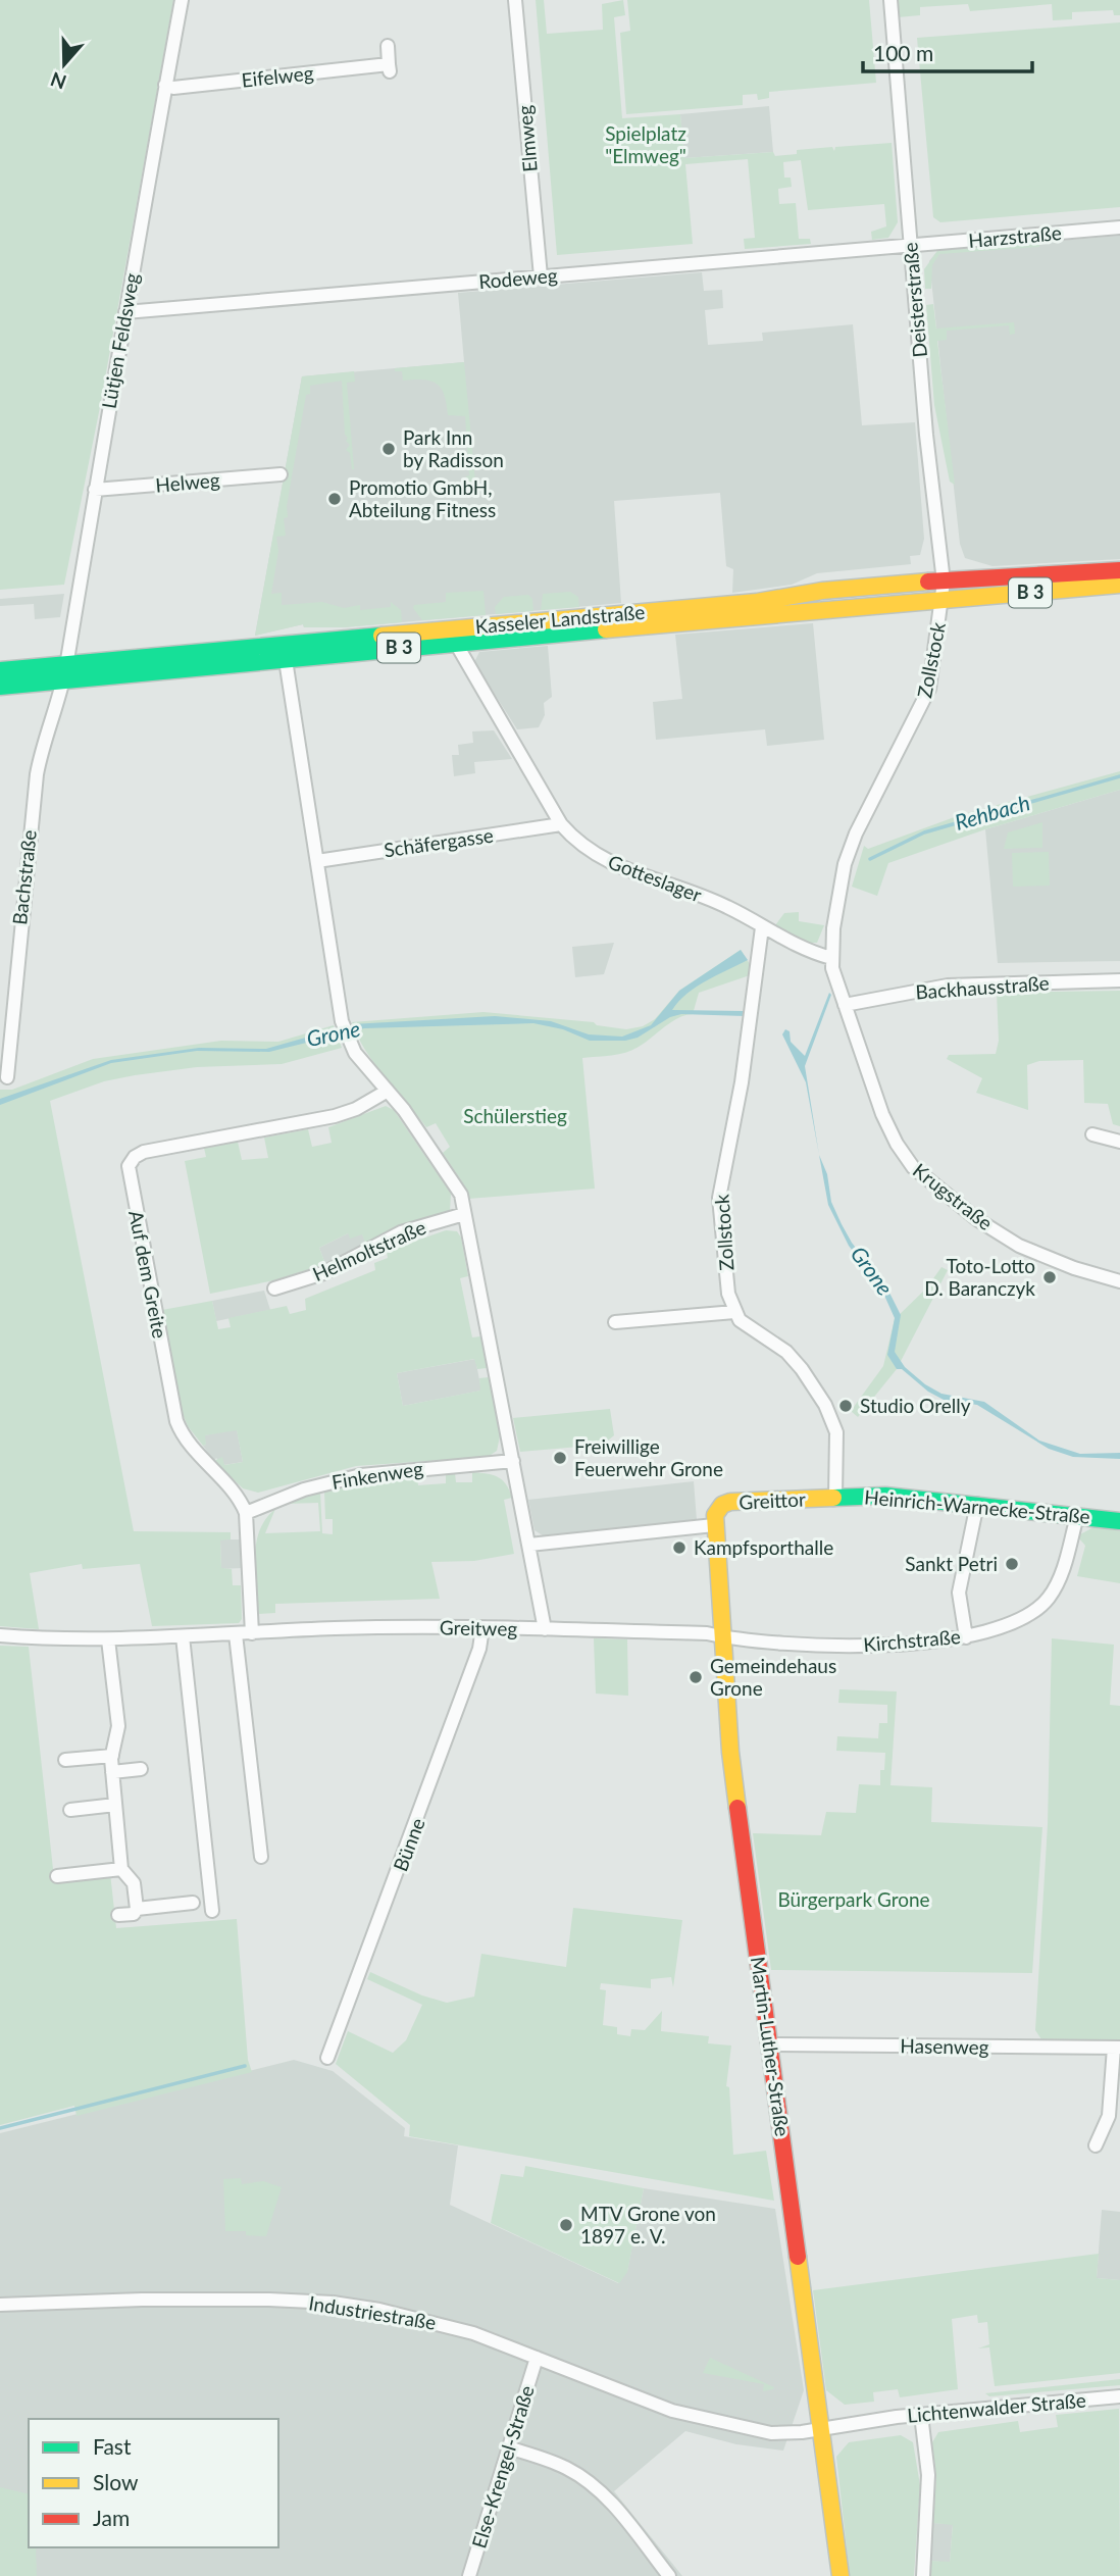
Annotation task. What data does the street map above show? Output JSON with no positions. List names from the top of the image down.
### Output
{
  "streets": {
    "main road": [
      "B 3",
      "Kasseler Landstraße",
      "Greittor",
      "Heinrich-Warnecke-Straße",
      "Martin-Luther-Straße"
    ],
    "street": [
      "Eifelweg",
      "Elmweg",
      "Harzstraße",
      "Rodeweg",
      "Deisterstraße",
      "Lütjen Feldsweg",
      "Helweg",
      "Zollstock",
      "Schäfergasse",
      "Bachstraße",
      "Gotteslager",
      "Backhausstraße",
      "Krugstraße",
      "Helmoltstraße",
      "Auf dem Greite",
      "Finkenweg",
      "Greitweg",
      "Kirchstraße",
      "Bünne",
      "Hasenweg",
      "Industriestraße",
      "Lichtenwalder Straße",
      "Else-Krengel-Straße"
    ]
  },
  "crossings": [
    ["Eifelweg", "Lütjen Feldsweg"],
    ["Elmweg", "Rodeweg"],
    ["Harzstraße", "Rodeweg"],
    ["Harzstraße", "Deisterstraße"],
    ["Rodeweg", "Deisterstraße"],
    ["Rodeweg", "Lütjen Feldsweg"],
    ["Deisterstraße", "Kasseler Landstraße"],
    ["Deisterstraße", "Zollstock"],
    ["Lütjen Feldsweg", "Helweg"],
    ["Lütjen Feldsweg", "Kasseler Landstraße"],
    ["Lütjen Feldsweg", "Bachstraße"],
    ["Kasseler Landstraße", "Zollstock"],
    ["Kasseler Landstraße", "Bachstraße"],
    ["Kasseler Landstraße", "Gotteslager"],
    ["Zollstock", "Gotteslager"],
    ["Zollstock", "Krugstraße"],
    ["Schäfergasse", "Gotteslager"],
    ["Gotteslager", "Krugstraße"],
    ["Backhausstraße", "Krugstraße"],
    ["Auf dem Greite", "Finkenweg"],
    ["Greittor", "Heinrich-Warnecke-Straße"],
    ["Greittor", "Martin-Luther-Straße"],
    ["Heinrich-Warnecke-Straße", "Kirchstraße"],
    ["Greitweg", "Kirchstraße"],
    ["Greitweg", "Bünne"],
    ["Greitweg", "Martin-Luther-Straße"],
    ["Kirchstraße", "Martin-Luther-Straße"],
    ["Martin-Luther-Straße", "Hasenweg"],
    ["Martin-Luther-Straße", "Industriestraße"],
    ["Martin-Luther-Straße", "Lichtenwalder Straße"],
    ["Industriestraße", "Lichtenwalder Straße"],
    ["Industriestraße", "Else-Krengel-Straße"]
  ],
  "water": ["Rehbach", "Grone"],
  "parks": ["Spielplatz \"Elmweg\"", "Schülerstieg", "Bürgerpark Grone"],
  "places": [
    "Park Inn by Radisson",
    "Promotio GmbH, Abteilung Fitness",
    "Toto-Lotto D. Baranczyk",
    "Studio Orelly",
    "Freiwillige Feuerwehr Grone",
    "Kampfsporthalle",
    "Sankt Petri",
    "Gemeindehaus Grone",
    "MTV Grone von 1897 e. V."
  ],
  "legend": ["Fast", "Slow", "Jam"],
  "scale_bar": "100 m",
  "north": "bottom"
}
